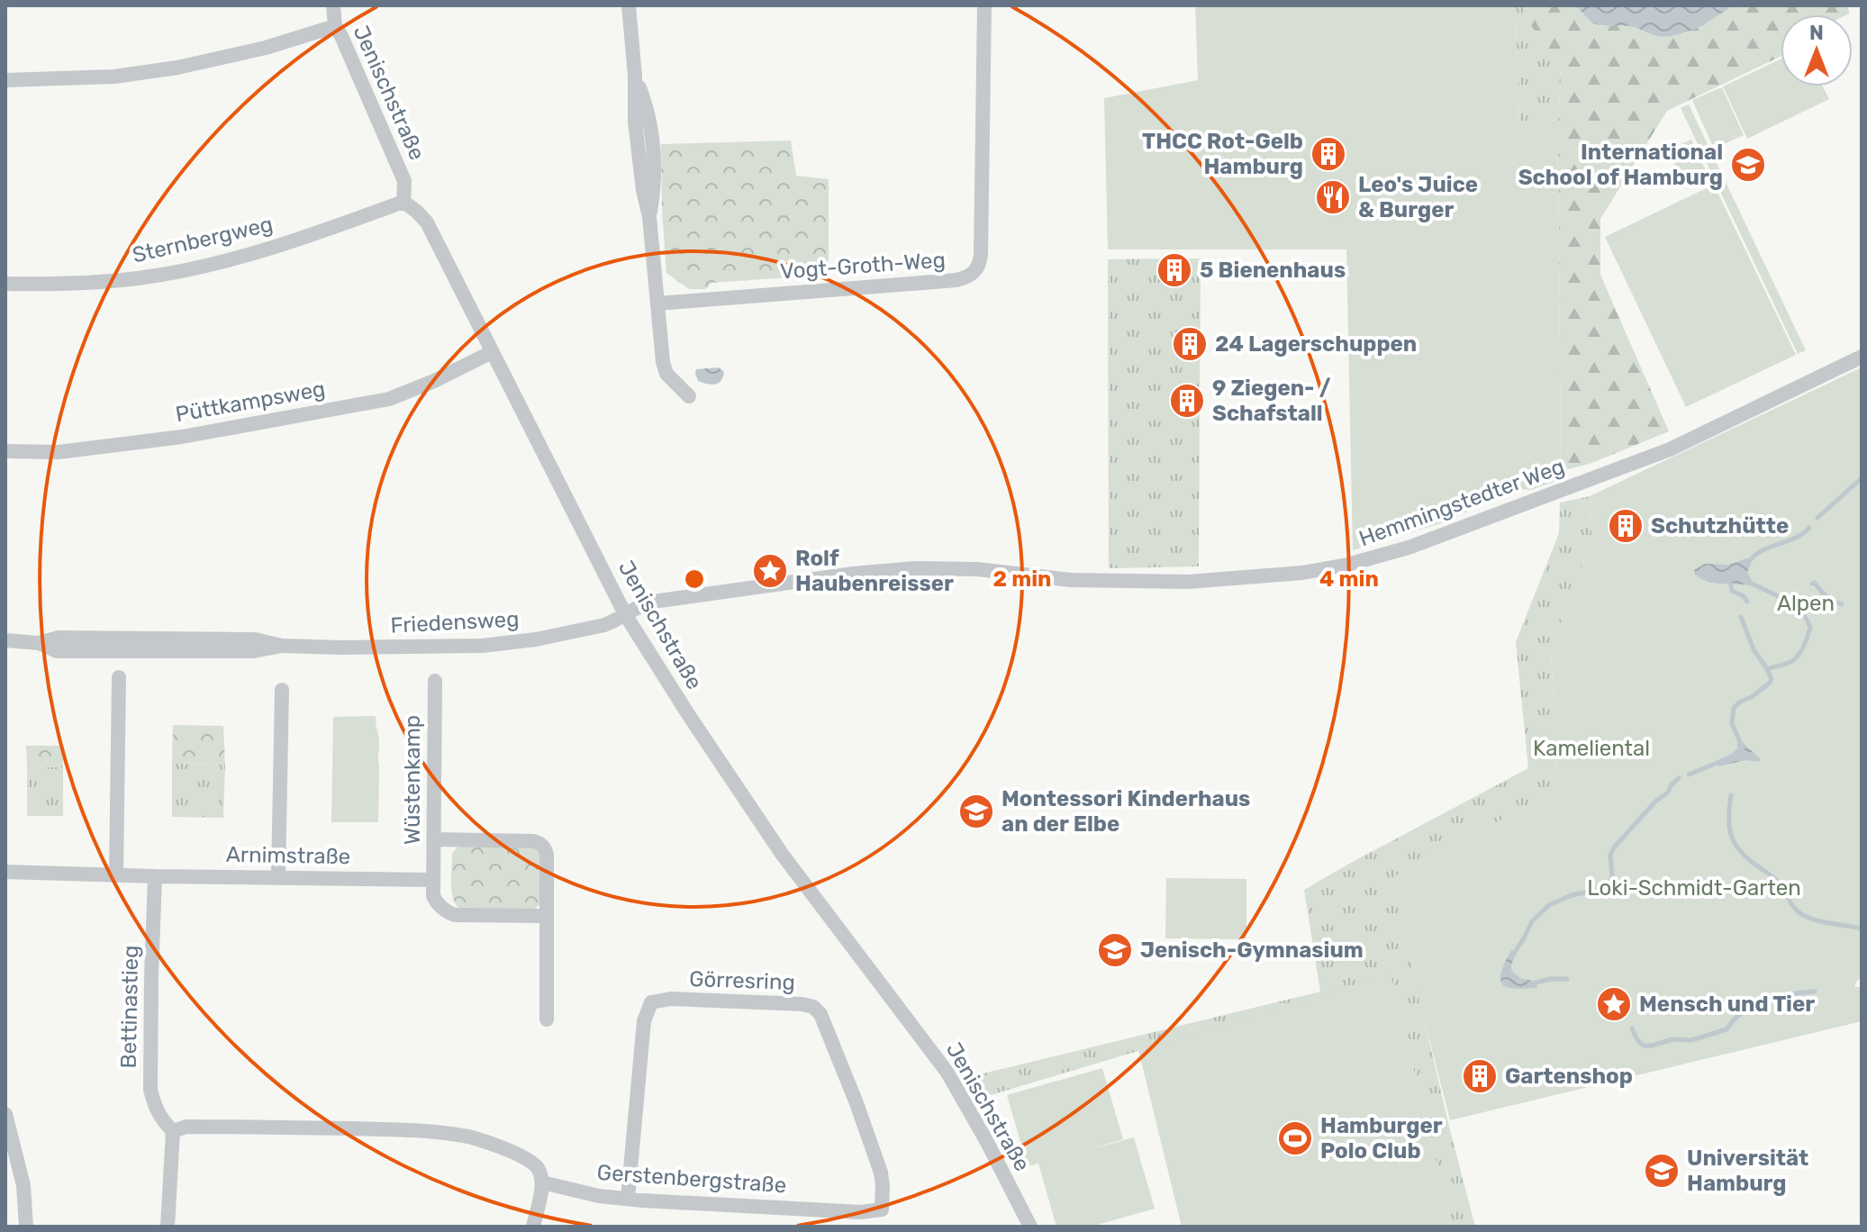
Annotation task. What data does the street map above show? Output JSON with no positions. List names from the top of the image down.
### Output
{
  "streets": {
    "street": [
      "Jenischstraße",
      "Sternbergweg",
      "Vogt-Groth-Weg",
      "Püttkampsweg",
      "Hemmingstedter Weg",
      "Friedensweg",
      "Wüstenkamp",
      "Arnimstraße",
      "Görresring",
      "Bettinastieg",
      "Gerstenbergstraße"
    ]
  },
  "crossings": [
    ["Jenischstraße", "Sternbergweg"],
    ["Jenischstraße", "Püttkampsweg"],
    ["Jenischstraße", "Hemmingstedter Weg"],
    ["Jenischstraße", "Friedensweg"],
    ["Hemmingstedter Weg", "Friedensweg"],
    ["Wüstenkamp", "Arnimstraße"],
    ["Arnimstraße", "Bettinastieg"],
    ["Görresring", "Gerstenbergstraße"]
  ],
  "parks": ["Alpen", "Kameliental", "Loki-Schmidt-Garten"],
  "places": {
    "building": [
      "THCC Rot-Gelb Hamburg",
      "5 Bienenhaus",
      "24 Lagerschuppen",
      "9 Ziegen- / Schafstall",
      "Schutzhütte",
      "Gartenshop"
    ],
    "school or university": [
      "International School of Hamburg",
      "Montessori Kinderhaus an der Elbe",
      "Jenisch-Gymnasium",
      "Universität Hamburg"
    ],
    "restaurant": ["Leo's Juice & Burger"],
    "place": ["Rolf Haubenreisser", "Mensch und Tier"],
    "sports": ["Hamburger Polo Club"]
  },
  "north": "top",
  "rings": ["2 min", "4 min"]
}
